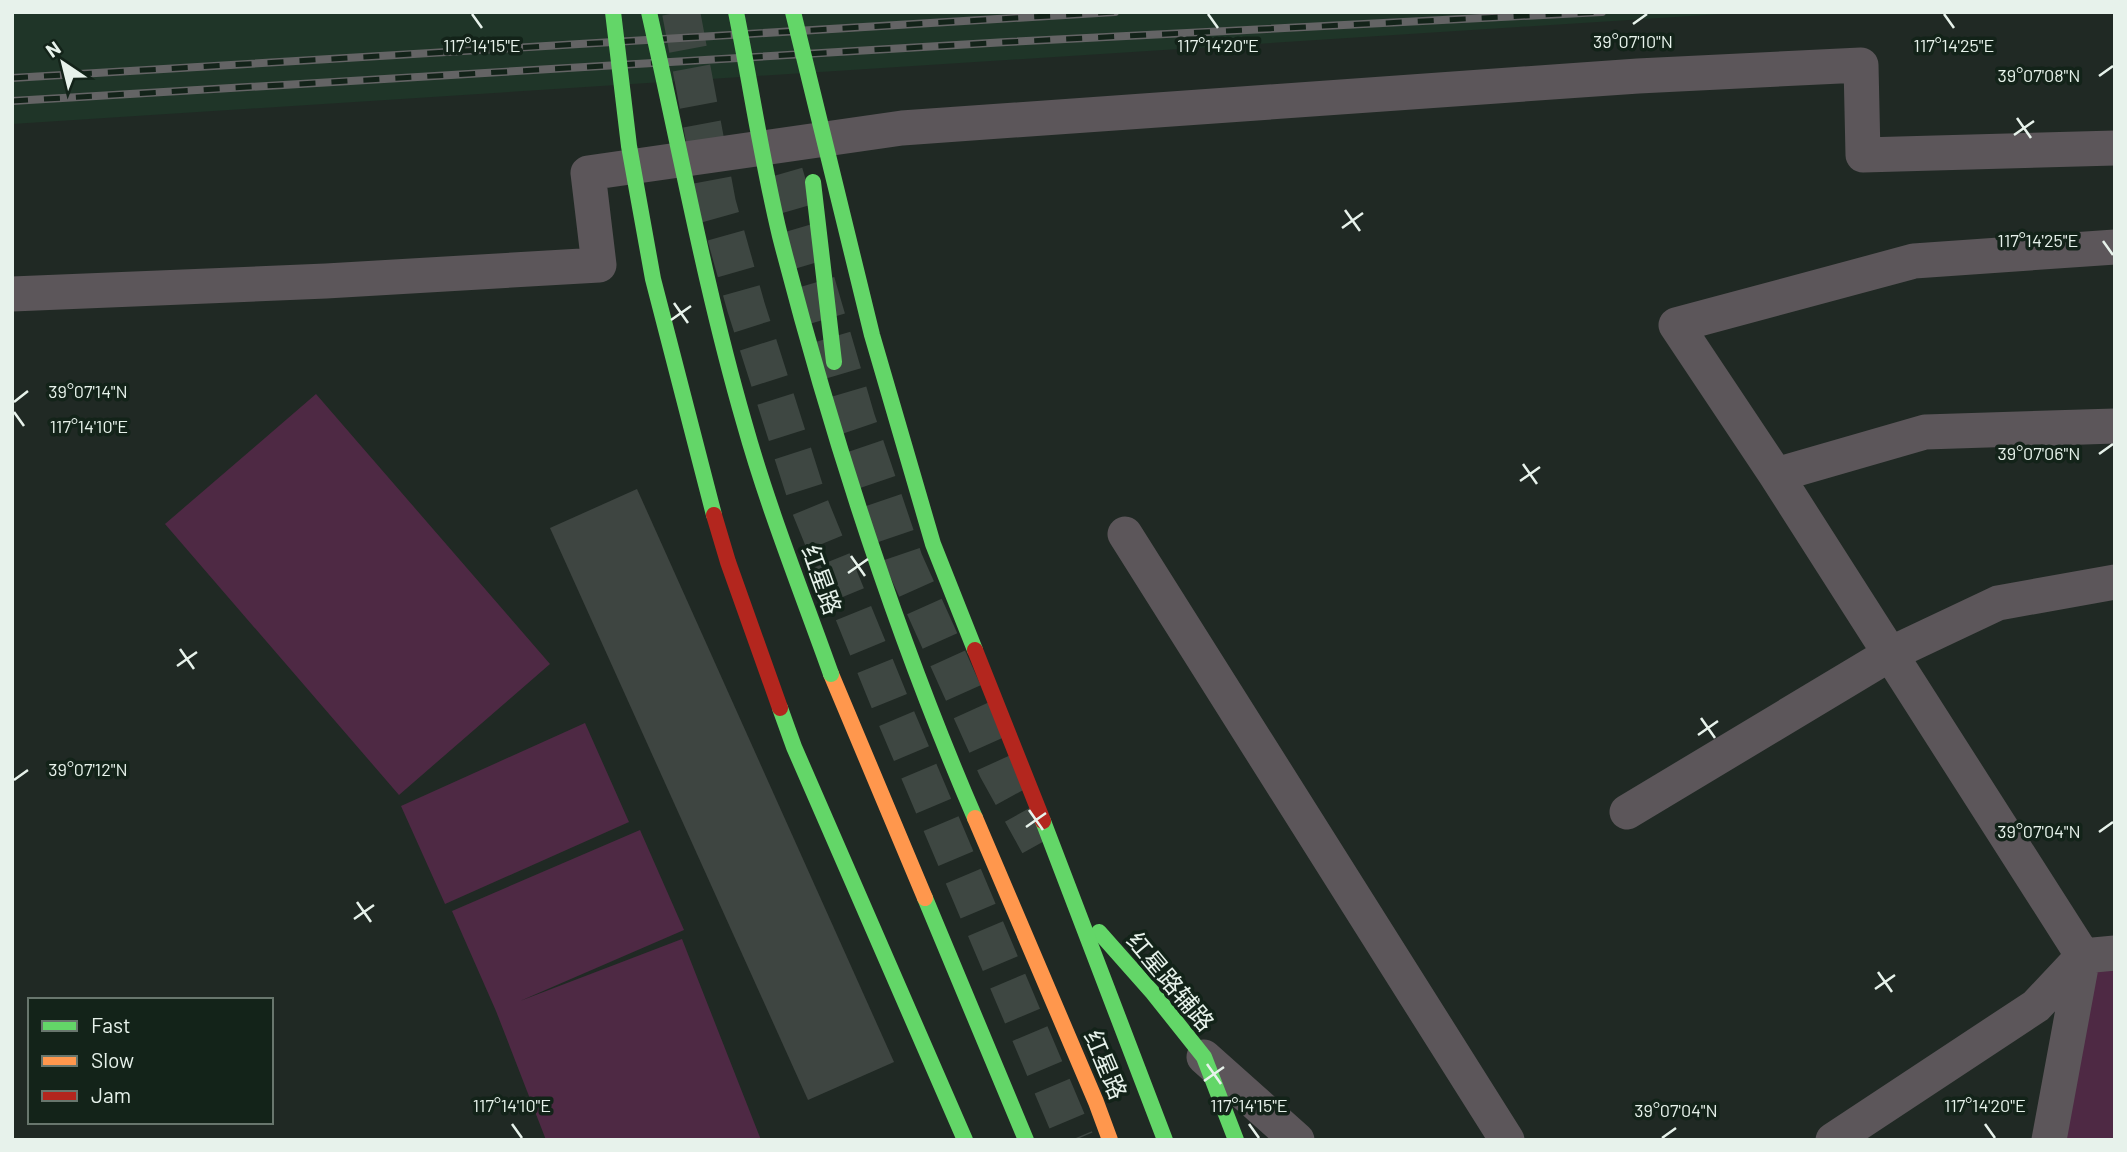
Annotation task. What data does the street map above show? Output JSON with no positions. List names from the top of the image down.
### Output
{
  "streets": {
    "main road": ["红星路", "红星路辅路"]
  },
  "legend": ["Fast", "Slow", "Jam"],
  "north": "top left",
  "coordinates": [
    "39°07'10\"N",
    "117°14'15\"E",
    "117°14'20\"E",
    "117°14'25\"E",
    "39°07'08\"N",
    "39°07'14\"N",
    "117°14'10\"E",
    "39°07'06\"N",
    "39°07'12\"N",
    "39°07'04\"N"
  ]
}
